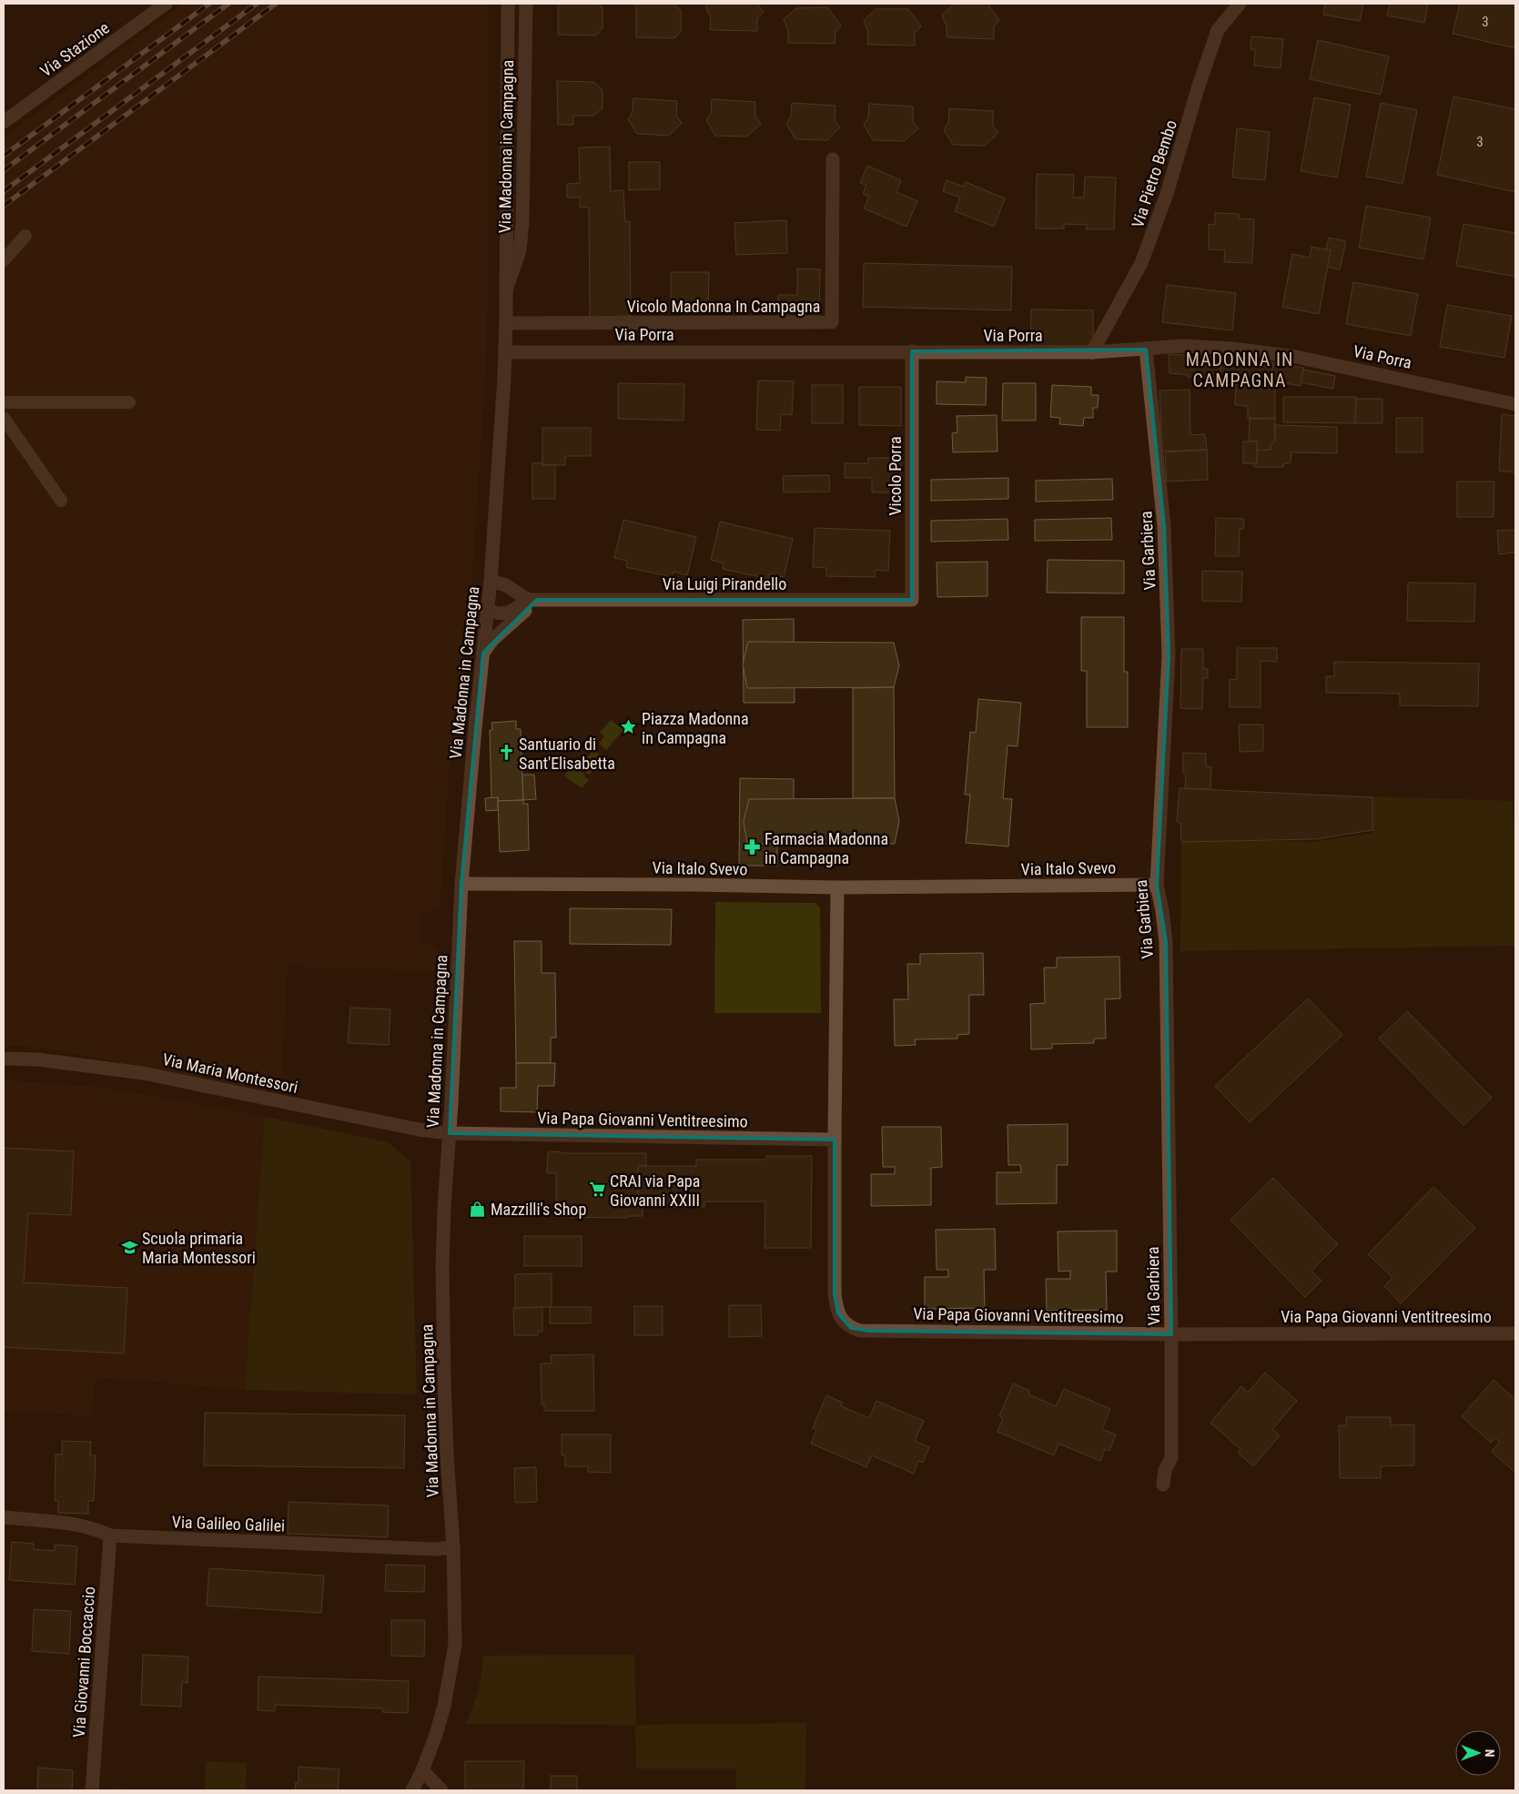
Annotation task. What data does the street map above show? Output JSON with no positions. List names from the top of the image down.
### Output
{
  "streets": {
    "street": [
      "Via Stazione",
      "Via Madonna in Campagna",
      "Via Pietro Bembo",
      "Vicolo Madonna In Campagna",
      "Via Porra",
      "Vicolo Porra",
      "Via Garbiera",
      "Via Luigi Pirandello",
      "Via Italo Svevo",
      "Via Maria Montessori",
      "Via Papa Giovanni Ventitreesimo",
      "Via Galileo Galilei",
      "Via Giovanni Boccaccio"
    ]
  },
  "crossings": [
    ["Via Madonna in Campagna", "Vicolo Madonna In Campagna"],
    ["Via Madonna in Campagna", "Via Porra"],
    ["Via Madonna in Campagna", "Via Italo Svevo"],
    ["Via Madonna in Campagna", "Via Maria Montessori"],
    ["Via Madonna in Campagna", "Via Papa Giovanni Ventitreesimo"],
    ["Via Madonna in Campagna", "Via Galileo Galilei"],
    ["Via Pietro Bembo", "Via Porra"],
    ["Via Porra", "Vicolo Porra"],
    ["Via Porra", "Via Garbiera"],
    ["Vicolo Porra", "Via Luigi Pirandello"],
    ["Via Garbiera", "Via Italo Svevo"],
    ["Via Garbiera", "Via Papa Giovanni Ventitreesimo"],
    ["Via Italo Svevo", "Via Papa Giovanni Ventitreesimo"],
    ["Via Maria Montessori", "Via Papa Giovanni Ventitreesimo"],
    ["Via Galileo Galilei", "Via Giovanni Boccaccio"]
  ],
  "districts": ["MADONNA IN CAMPAGNA"],
  "places": {
    "place": ["Piazza Madonna in Campagna"],
    "church": ["Santuario di Sant'Elisabetta"],
    "pharmacy": ["Farmacia Madonna in Campagna"],
    "supermarket": ["CRAI via Papa Giovanni XXIII"],
    "shop": ["Mazzilli's Shop"],
    "school or university": ["Scuola primaria Maria Montessori"]
  },
  "house_numbers": ["3", "3"],
  "north": "right"
}
